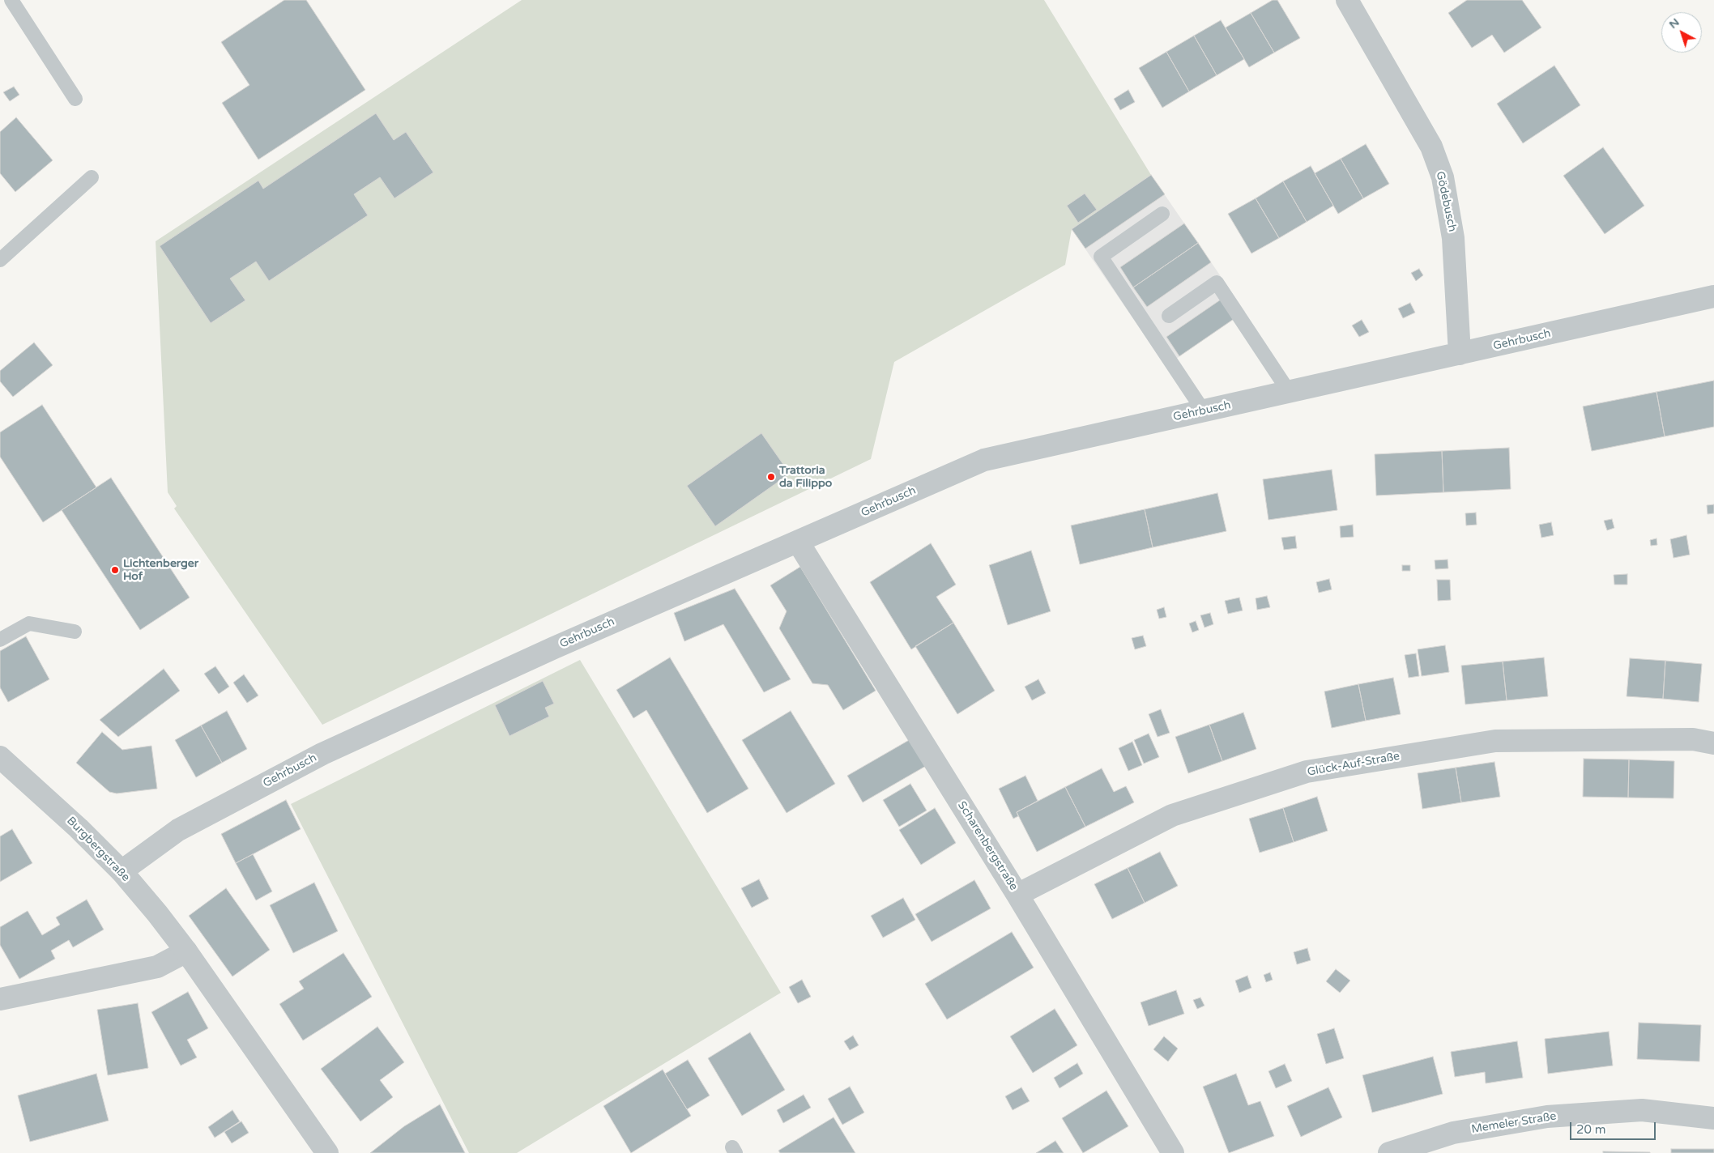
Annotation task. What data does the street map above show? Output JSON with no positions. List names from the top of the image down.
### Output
{
  "streets": {
    "street": [
      "Gödebusch",
      "Gehrbusch",
      "Glück-Auf-Straße",
      "Scharenbergstraße",
      "Burgbergstraße",
      "Memeler Straße"
    ]
  },
  "crossings": [
    ["Gödebusch", "Gehrbusch"],
    ["Gehrbusch", "Scharenbergstraße"],
    ["Gehrbusch", "Burgbergstraße"],
    ["Glück-Auf-Straße", "Scharenbergstraße"]
  ],
  "places": ["Trattoria da Filippo", "Lichtenberger Hof"],
  "scale_bar": "20 m",
  "north": "top left"
}
